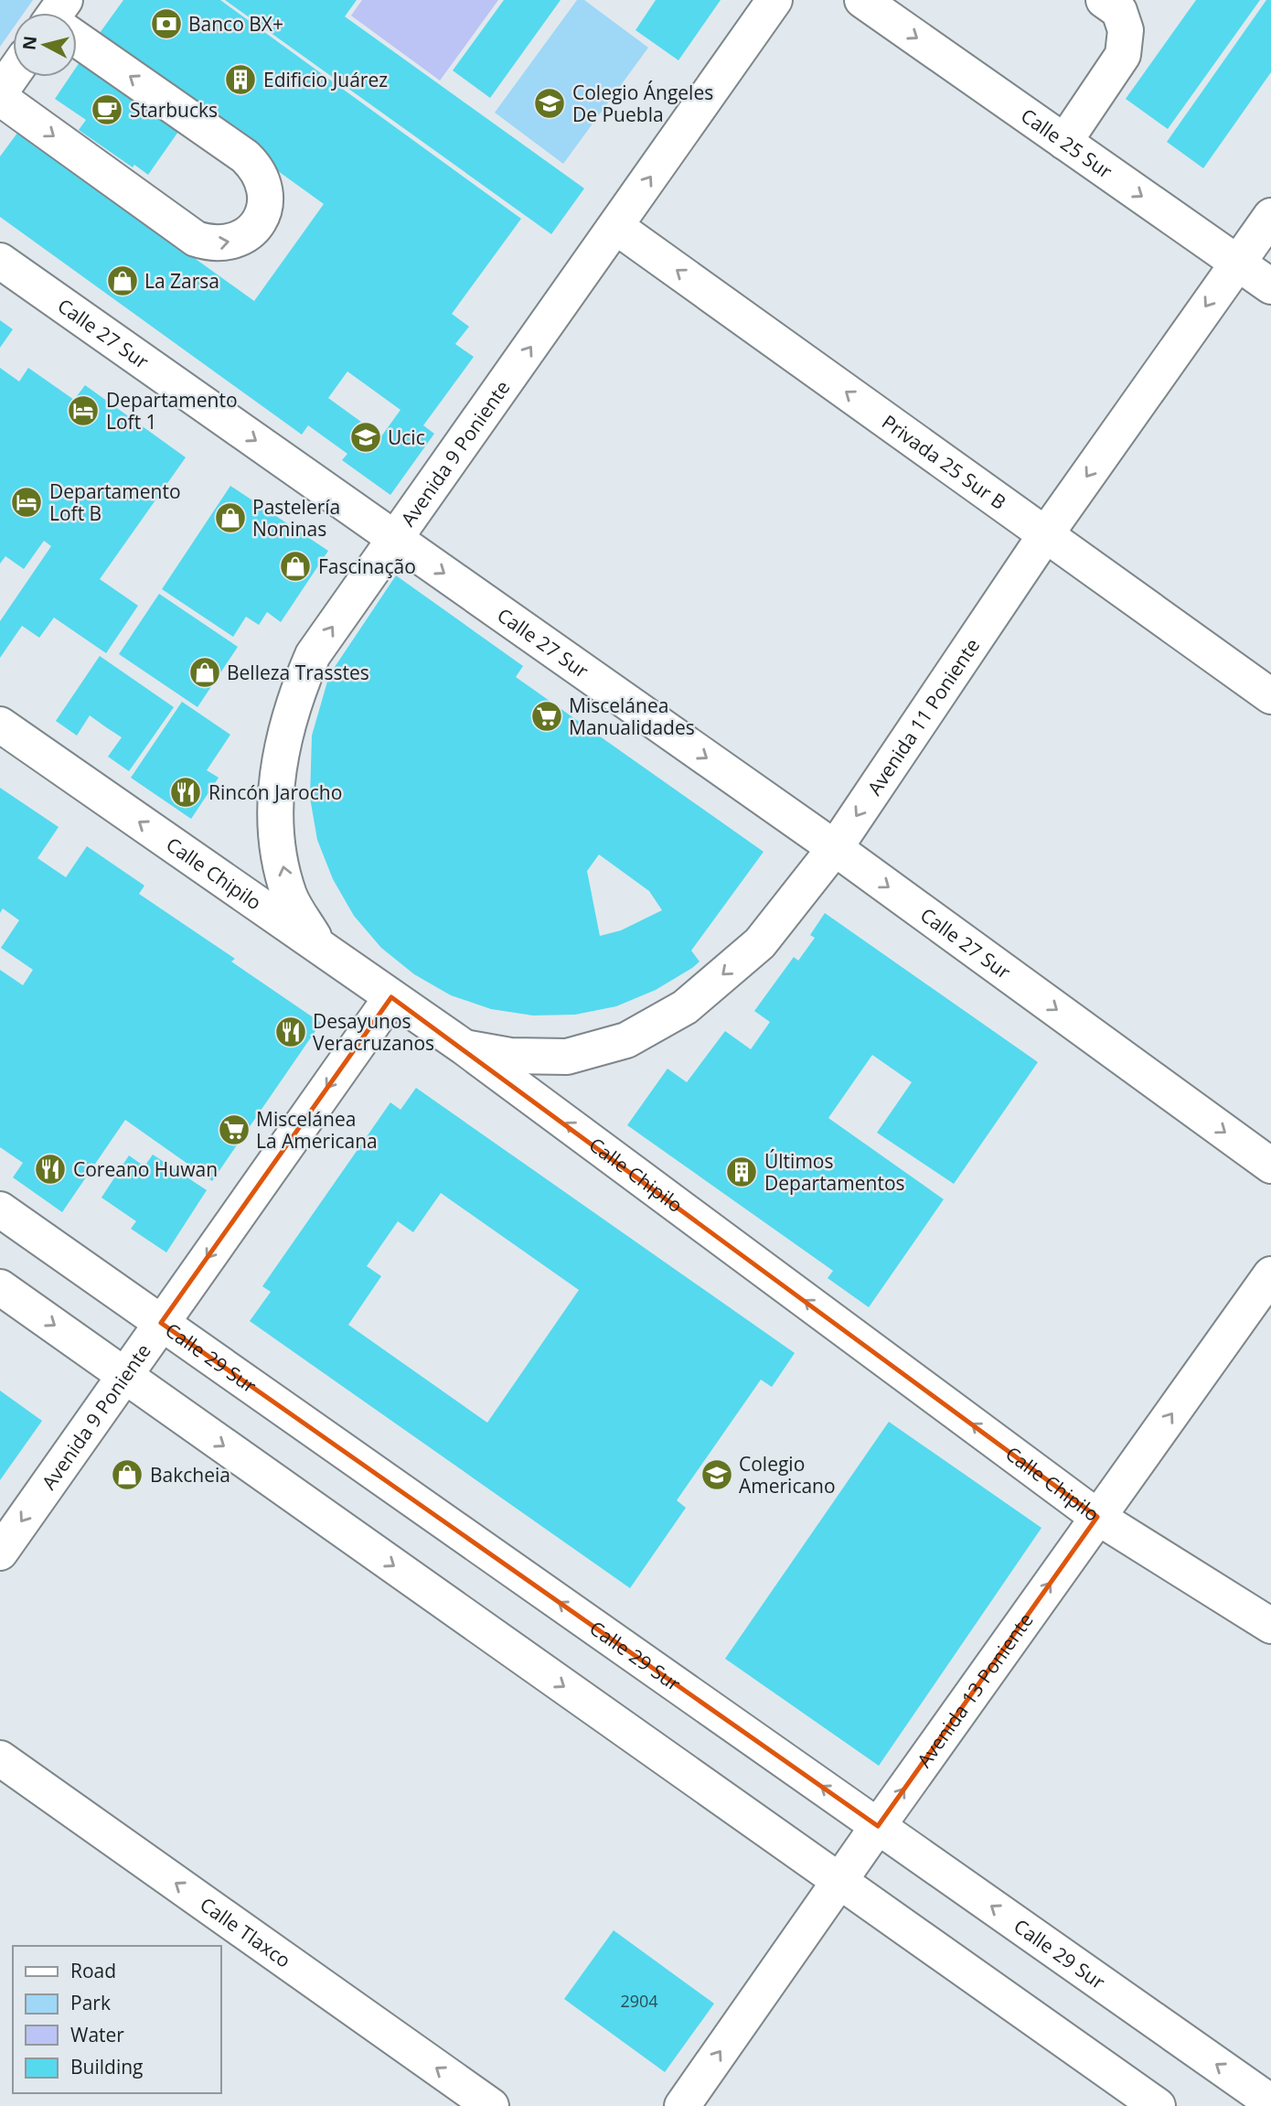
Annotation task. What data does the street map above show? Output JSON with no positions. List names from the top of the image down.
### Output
{
  "streets": {
    "street": [
      "Calle 25 Sur",
      "Calle 27 Sur",
      "Avenida 9 Poniente",
      "Privada 25 Sur B",
      "Avenida 11 Poniente",
      "Calle Chipilo",
      "Calle 29 Sur",
      "Avenida 13 Poniente",
      "Calle Tlaxco"
    ]
  },
  "crossings": [
    ["Calle 25 Sur", "Avenida 11 Poniente"],
    ["Calle 27 Sur", "Avenida 9 Poniente"],
    ["Calle 27 Sur", "Avenida 11 Poniente"],
    ["Avenida 9 Poniente", "Privada 25 Sur B"],
    ["Avenida 9 Poniente", "Calle Chipilo"],
    ["Avenida 9 Poniente", "Calle 29 Sur"],
    ["Privada 25 Sur B", "Avenida 11 Poniente"],
    ["Avenida 11 Poniente", "Calle Chipilo"],
    ["Calle Chipilo", "Avenida 13 Poniente"],
    ["Calle 29 Sur", "Avenida 13 Poniente"]
  ],
  "one_way": [
    "Calle 25 Sur",
    "Calle 27 Sur",
    "Privada 25 Sur B",
    "Avenida 11 Poniente",
    "Calle Chipilo",
    "Avenida 13 Poniente",
    "Calle Tlaxco"
  ],
  "places": {
    "bank": ["Banco BX+"],
    "building": ["Edificio Juárez", "Últimos Departamentos"],
    "school or university": ["Colegio Ángeles De Puebla", "Ucic", "Colegio Americano"],
    "cafe": ["Starbucks"],
    "shop": [
      "La Zarsa",
      "Pastelería Noninas",
      "Fascinação",
      "Belleza Trasstes",
      "Bakcheia"
    ],
    "hotel": ["Departamento Loft 1", "Departamento Loft B"],
    "supermarket": ["Miscelánea Manualidades", "Miscelánea La Americana"],
    "restaurant": ["Rincón Jarocho", "Desayunos Veracruzanos", "Coreano Huwan"]
  },
  "house_numbers": ["2904"],
  "legend": [
    "Road",
    "Park",
    "Water",
    "Building"
  ],
  "north": "left"
}
